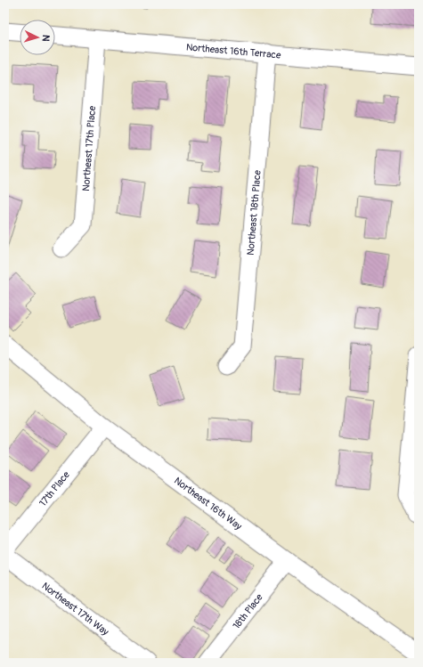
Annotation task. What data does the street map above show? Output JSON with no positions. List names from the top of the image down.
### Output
{
  "streets": {
    "street": [
      "Northeast 16th Terrace",
      "Northeast 17th Place",
      "Northeast 18th Place",
      "17th Place",
      "Northeast 16th Way",
      "Northeast 17th Way",
      "18th Place"
    ]
  },
  "crossings": [
    ["Northeast 16th Terrace", "Northeast 17th Place"],
    ["Northeast 16th Terrace", "Northeast 18th Place"],
    ["17th Place", "Northeast 16th Way"],
    ["Northeast 16th Way", "18th Place"]
  ],
  "north": "right"
}
